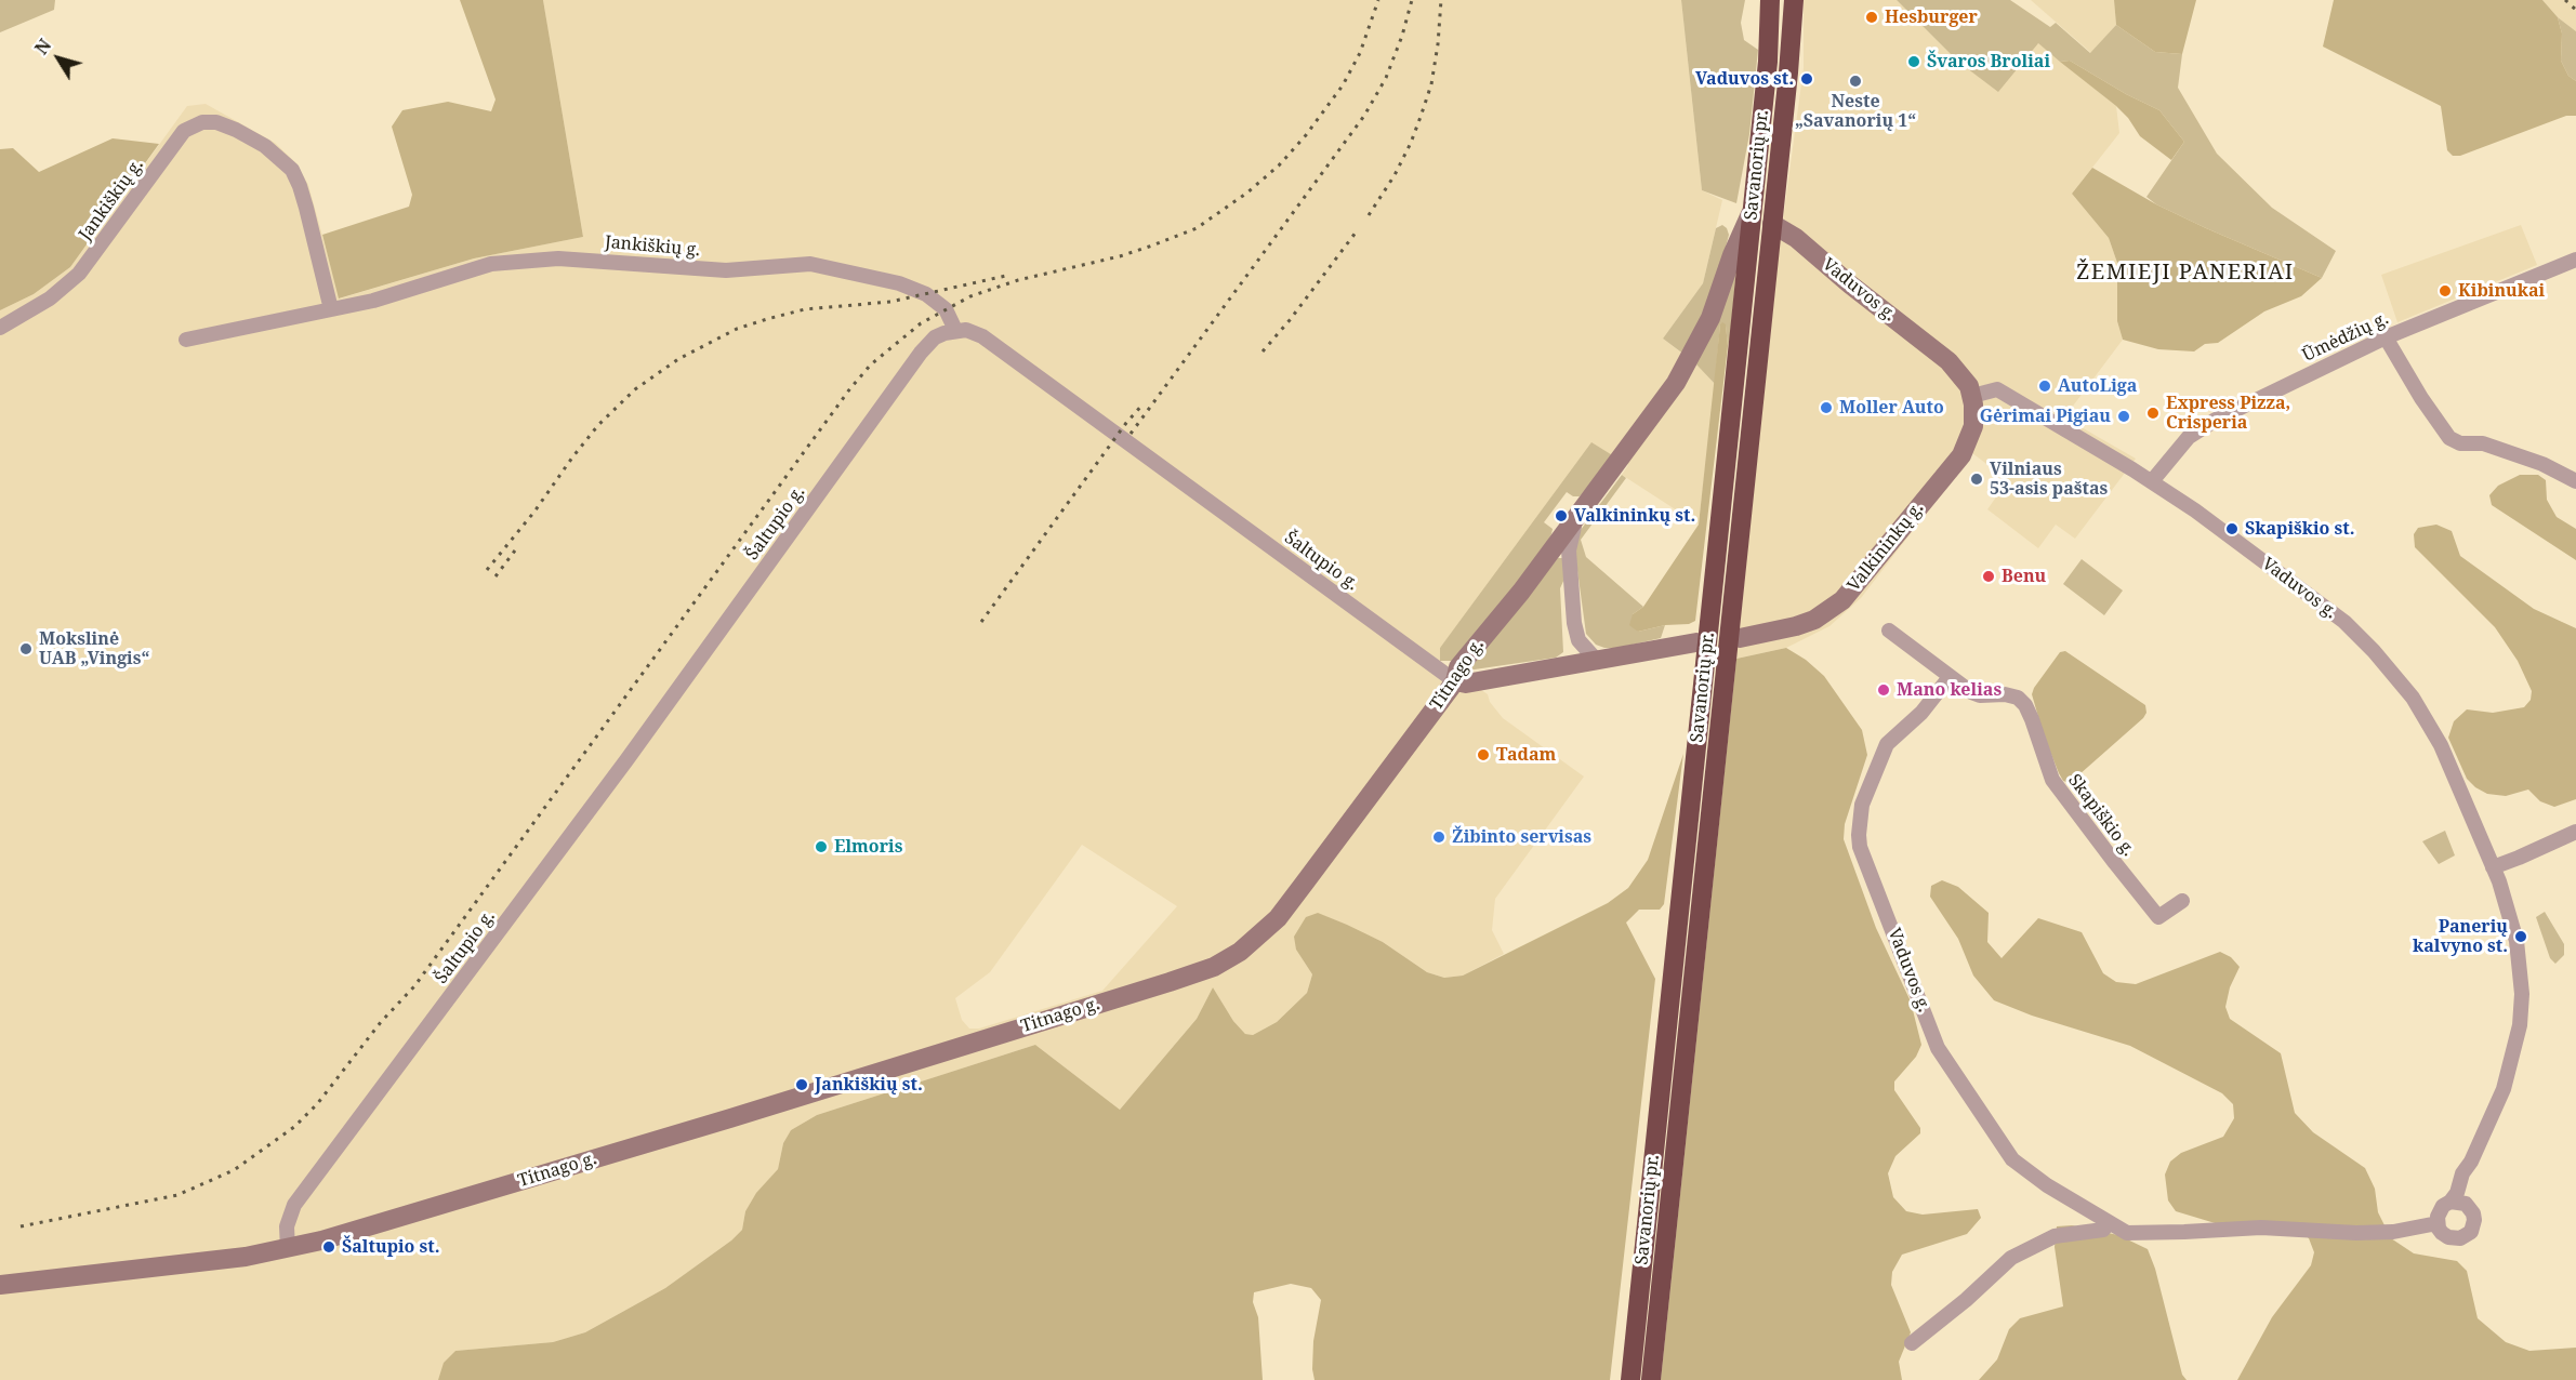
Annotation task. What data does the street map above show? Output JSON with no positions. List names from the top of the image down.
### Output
{
  "streets": {
    "highway": ["Savanorių pr."],
    "street": [
      "Jankiškių g.",
      "Vaduvos g.",
      "Ūmėdžių g.",
      "Šaltupio g.",
      "Valkininkų g.",
      "Titnago g.",
      "Skapiškio g."
    ]
  },
  "crossings": [
    ["Savanorių pr.", "Vaduvos g."],
    ["Savanorių pr.", "Titnago g."],
    ["Jankiškių g.", "Šaltupio g."],
    ["Vaduvos g.", "Ūmėdžių g."],
    ["Vaduvos g.", "Valkininkų g."],
    ["Vaduvos g.", "Skapiškio g."],
    ["Šaltupio g.", "Titnago g."]
  ],
  "districts": ["ŽEMIEJI PANERIAI"],
  "places": [
    "Hesburger",
    "Švaros Broliai",
    "Vaduvos st.",
    "Neste „Savanorių 1“",
    "Kibinukai",
    "AutoLiga",
    "Moller Auto",
    "Express Pizza, Crisperia",
    "Gėrimai Pigiau",
    "Vilniaus 53-asis paštas",
    "Valkininkų st.",
    "Skapiškio st.",
    "Benu",
    "Mokslinė UAB „Vingis“",
    "Mano kelias",
    "Tadam",
    "Žibinto servisas",
    "Elmoris",
    "Panerių kalvyno st.",
    "Jankiškių st.",
    "Šaltupio st."
  ],
  "north": "top left"
}
